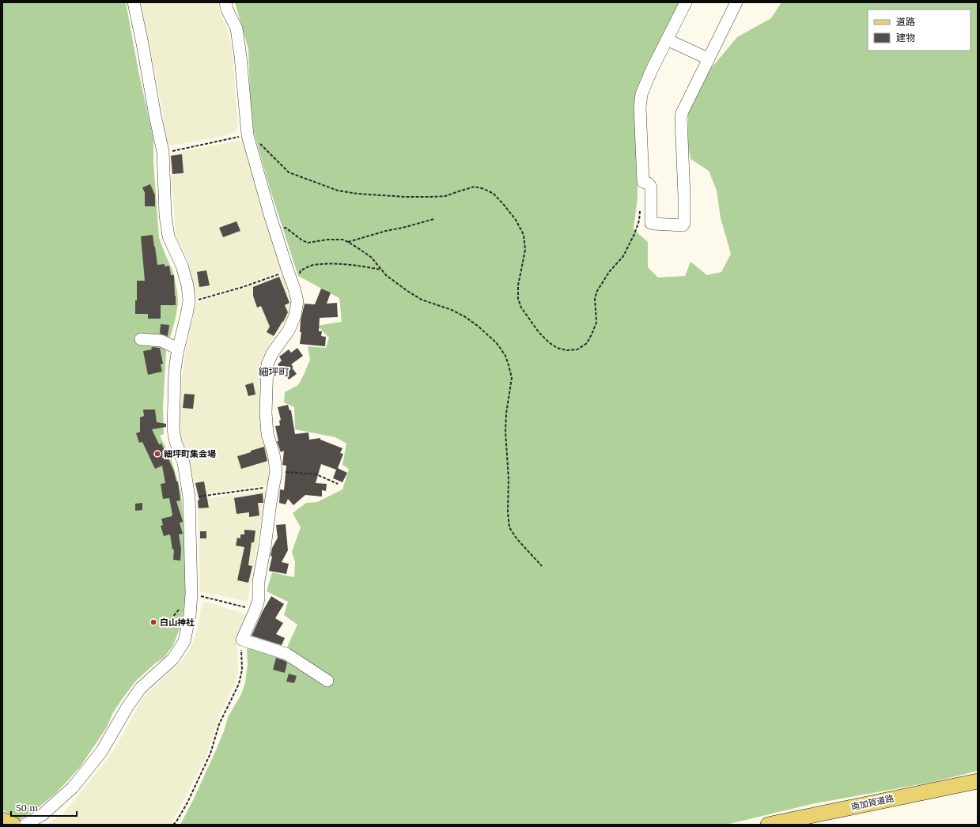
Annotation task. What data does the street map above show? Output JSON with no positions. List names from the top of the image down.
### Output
{
  "streets": {
    "main road": ["南加賀道路"]
  },
  "districts": ["細坪町"],
  "places": ["細坪町集会場", "白山神社"],
  "legend": ["道路", "建物"],
  "scale_bar": "50 m"
}
